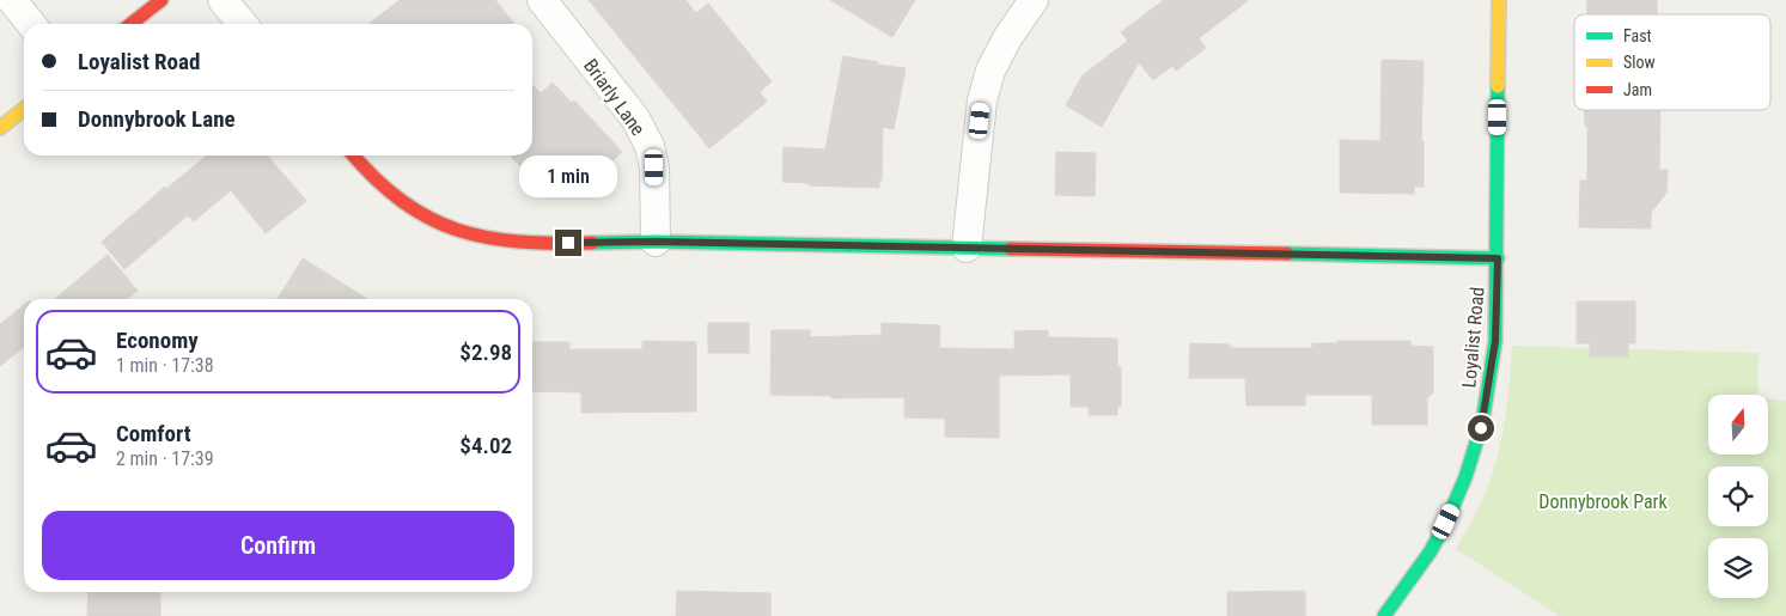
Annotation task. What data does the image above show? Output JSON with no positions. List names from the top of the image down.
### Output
{
  "streets": {
    "street": ["Briarly Lane", "Loyalist Road"]
  },
  "parks": ["Donnybrook Park"],
  "legend": ["Fast", "Slow", "Jam"],
  "north": "top",
  "page": {
    "banner": ["Loyalist Road", "Donnybrook Lane"],
    "bubble": "1 min",
    "list": [
      {
        "name": "Economy",
        "note": "1 min · 17:38",
        "value": "$2.98"
      },
      {
        "name": "Comfort",
        "note": "2 min · 17:39",
        "value": "$4.02"
      }
    ],
    "buttons": "Confirm"
  }
}
